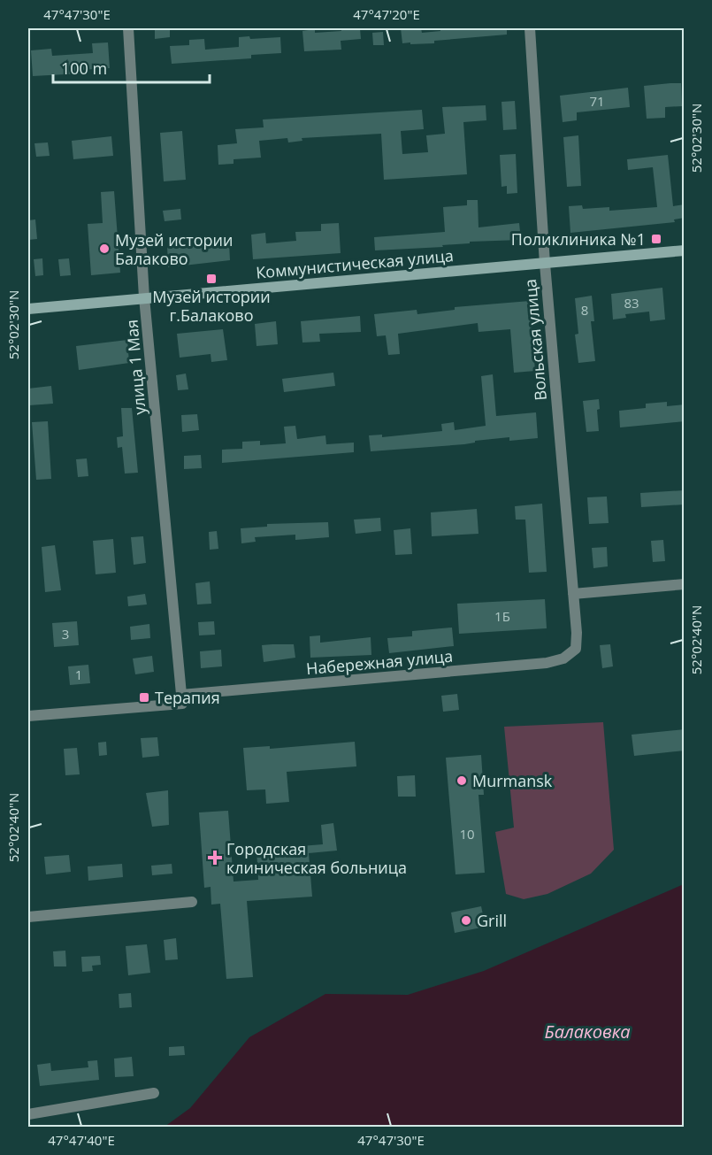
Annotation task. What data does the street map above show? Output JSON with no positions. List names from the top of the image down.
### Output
{
  "streets": {
    "main road": ["Коммунистическая улица"],
    "street": ["Вольская улица", "улица 1 Мая", "Набережная улица"]
  },
  "crossings": [
    ["Коммунистическая улица", "Вольская улица"],
    ["Коммунистическая улица", "улица 1 Мая"],
    ["Вольская улица", "Набережная улица"],
    ["улица 1 Мая", "Набережная улица"]
  ],
  "water": ["Балаковка"],
  "places": {
    "transit": ["Поликлиника №1", "Музей истории г.Балаково", "Терапия"],
    "other": ["Музей истории Балаково", "Murmansk", "Grill"],
    "health": ["Городская клиническая больница"]
  },
  "house_numbers": [
    "71",
    "83",
    "8",
    "1Б",
    "3",
    "1",
    "10"
  ],
  "scale_bar": "100 m",
  "coordinates": [
    "47°47'30\"E",
    "47°47'20\"E",
    "52°02'30\"N",
    "52°02'40\"N",
    "47°47'40\"E"
  ]
}
